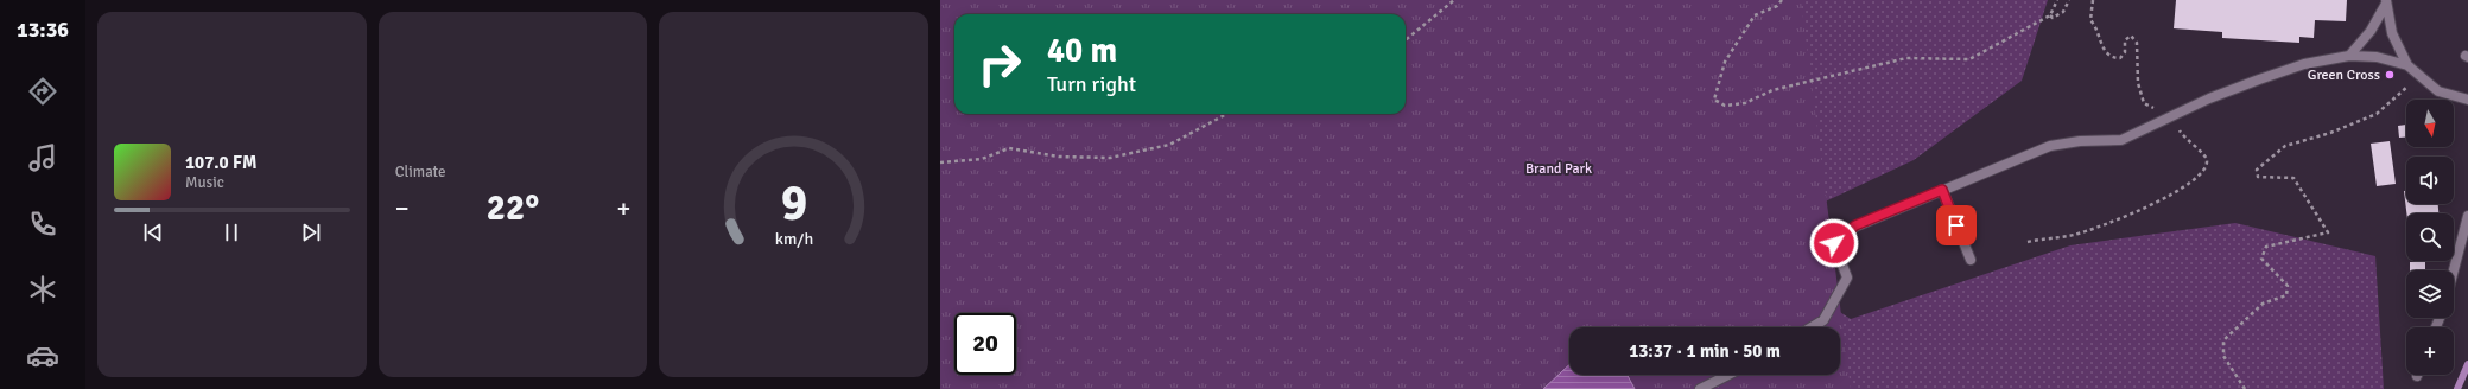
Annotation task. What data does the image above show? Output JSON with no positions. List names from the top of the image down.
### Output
{
  "parks": ["Brand Park"],
  "places": ["Green Cross"],
  "north": "bottom",
  "page": {
    "tabs": "13:36",
    "tile": "Climate",
    "turn": ["40 m", "Turn right"],
    "map_buttons": "+",
    "song": ["107.0 FM", "Music"],
    "heat": ["−", "22°", "+"],
    "limit": "20",
    "trip": "13:37 · 1 min · 50 m",
    "gauge": ["9", "km/h"]
  }
}
